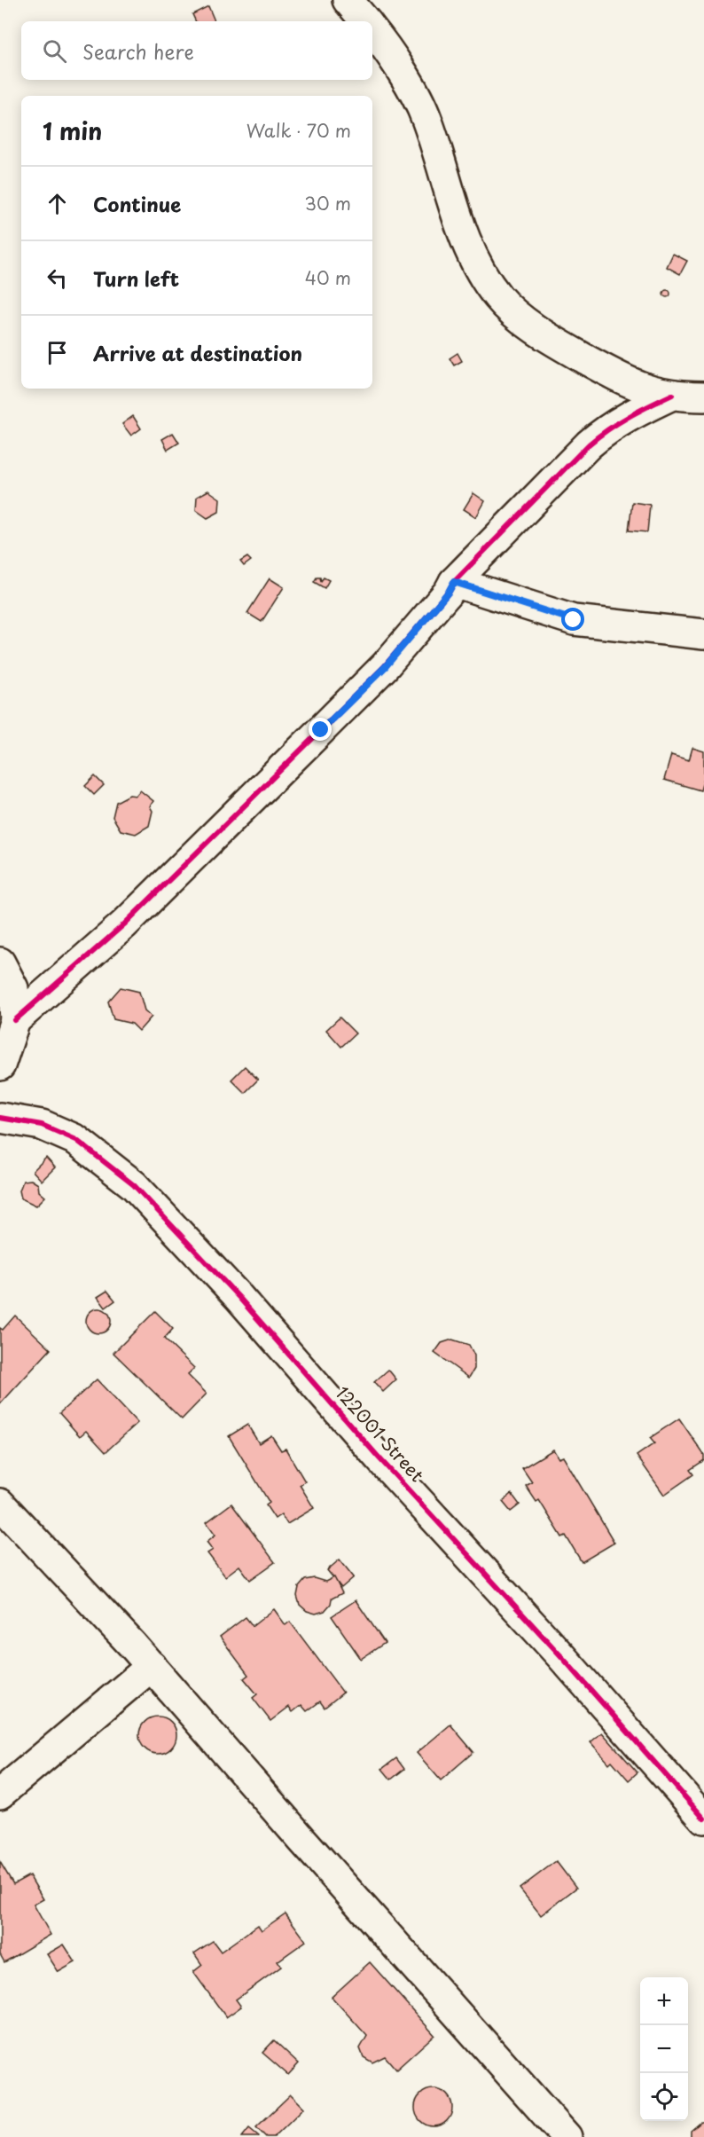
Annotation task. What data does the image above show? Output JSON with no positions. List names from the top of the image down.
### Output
{
  "streets": {
    "street": ["122001 Street"]
  },
  "page": {
    "search": "Search here",
    "heading": ["1 min", "Walk · 70 m"],
    "list": [
      ["Continue", "30 m"],
      ["Turn left", "40 m"],
      "Arrive at destination"
    ],
    "map_buttons": ["+", "−"]
  }
}
